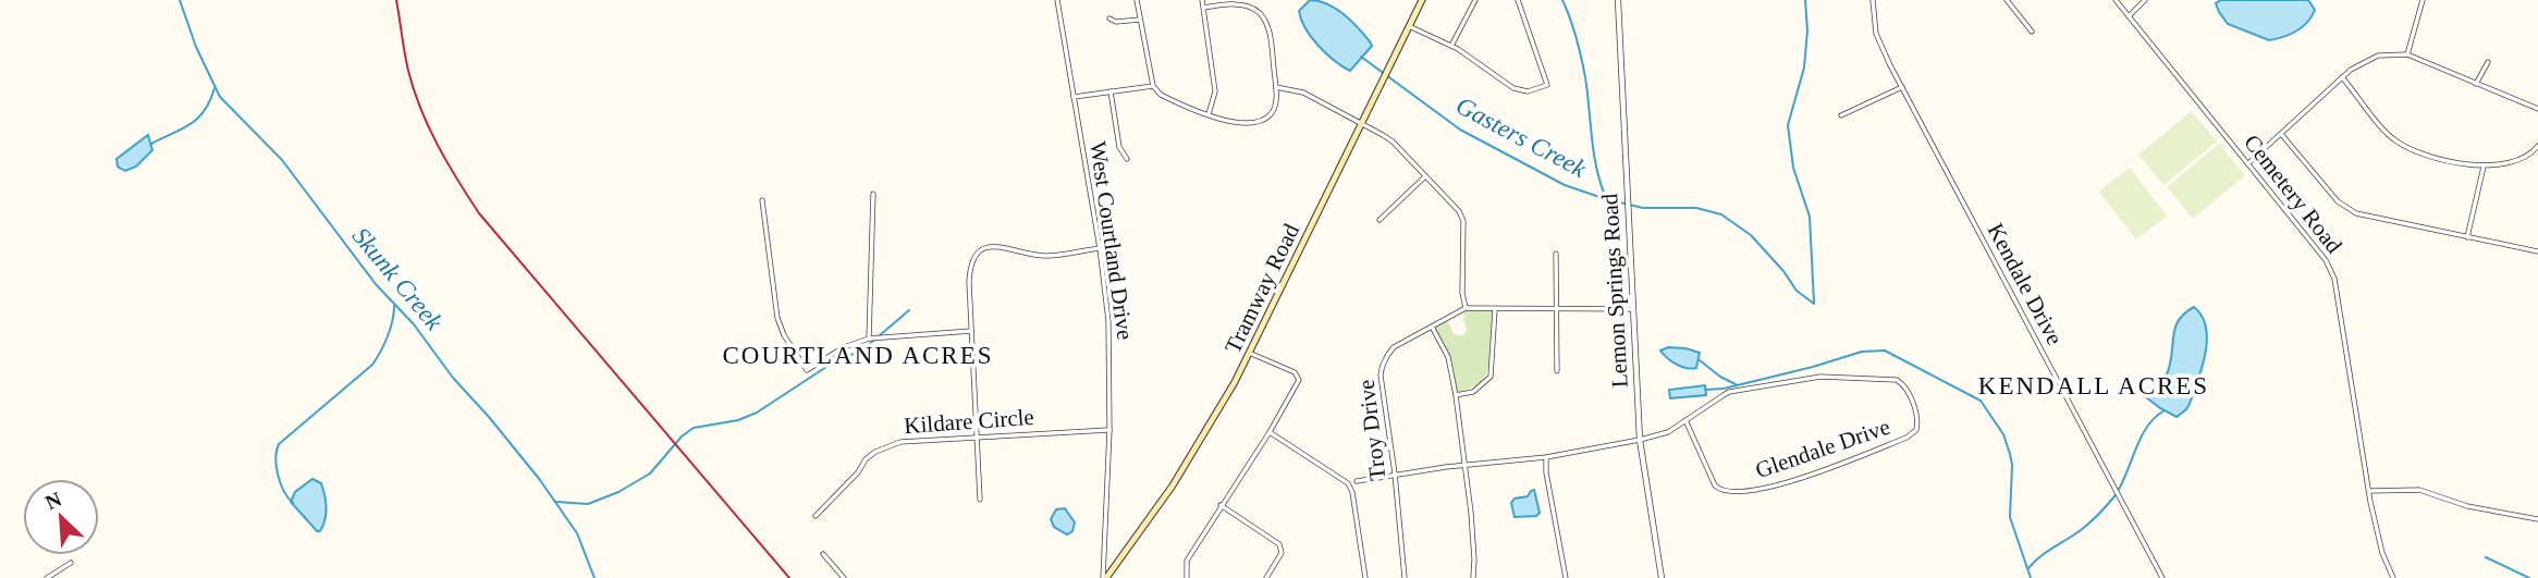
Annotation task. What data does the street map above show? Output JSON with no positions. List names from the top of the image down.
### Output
{
  "streets": {
    "main road": ["Tramway Road"],
    "street": [
      "Cemetery Road",
      "West Courtland Drive",
      "Kendale Drive",
      "Lemon Springs Road",
      "Kildare Circle",
      "Troy Drive",
      "Glendale Drive"
    ]
  },
  "crossings": [
    ["West Courtland Drive", "Tramway Road"],
    ["West Courtland Drive", "Kildare Circle"],
    ["Lemon Springs Road", "Glendale Drive"],
    ["Troy Drive", "Glendale Drive"]
  ],
  "districts": ["COURTLAND ACRES", "KENDALL ACRES"],
  "water": ["Gasters Creek", "Skunk Creek"],
  "north": "top left"
}
